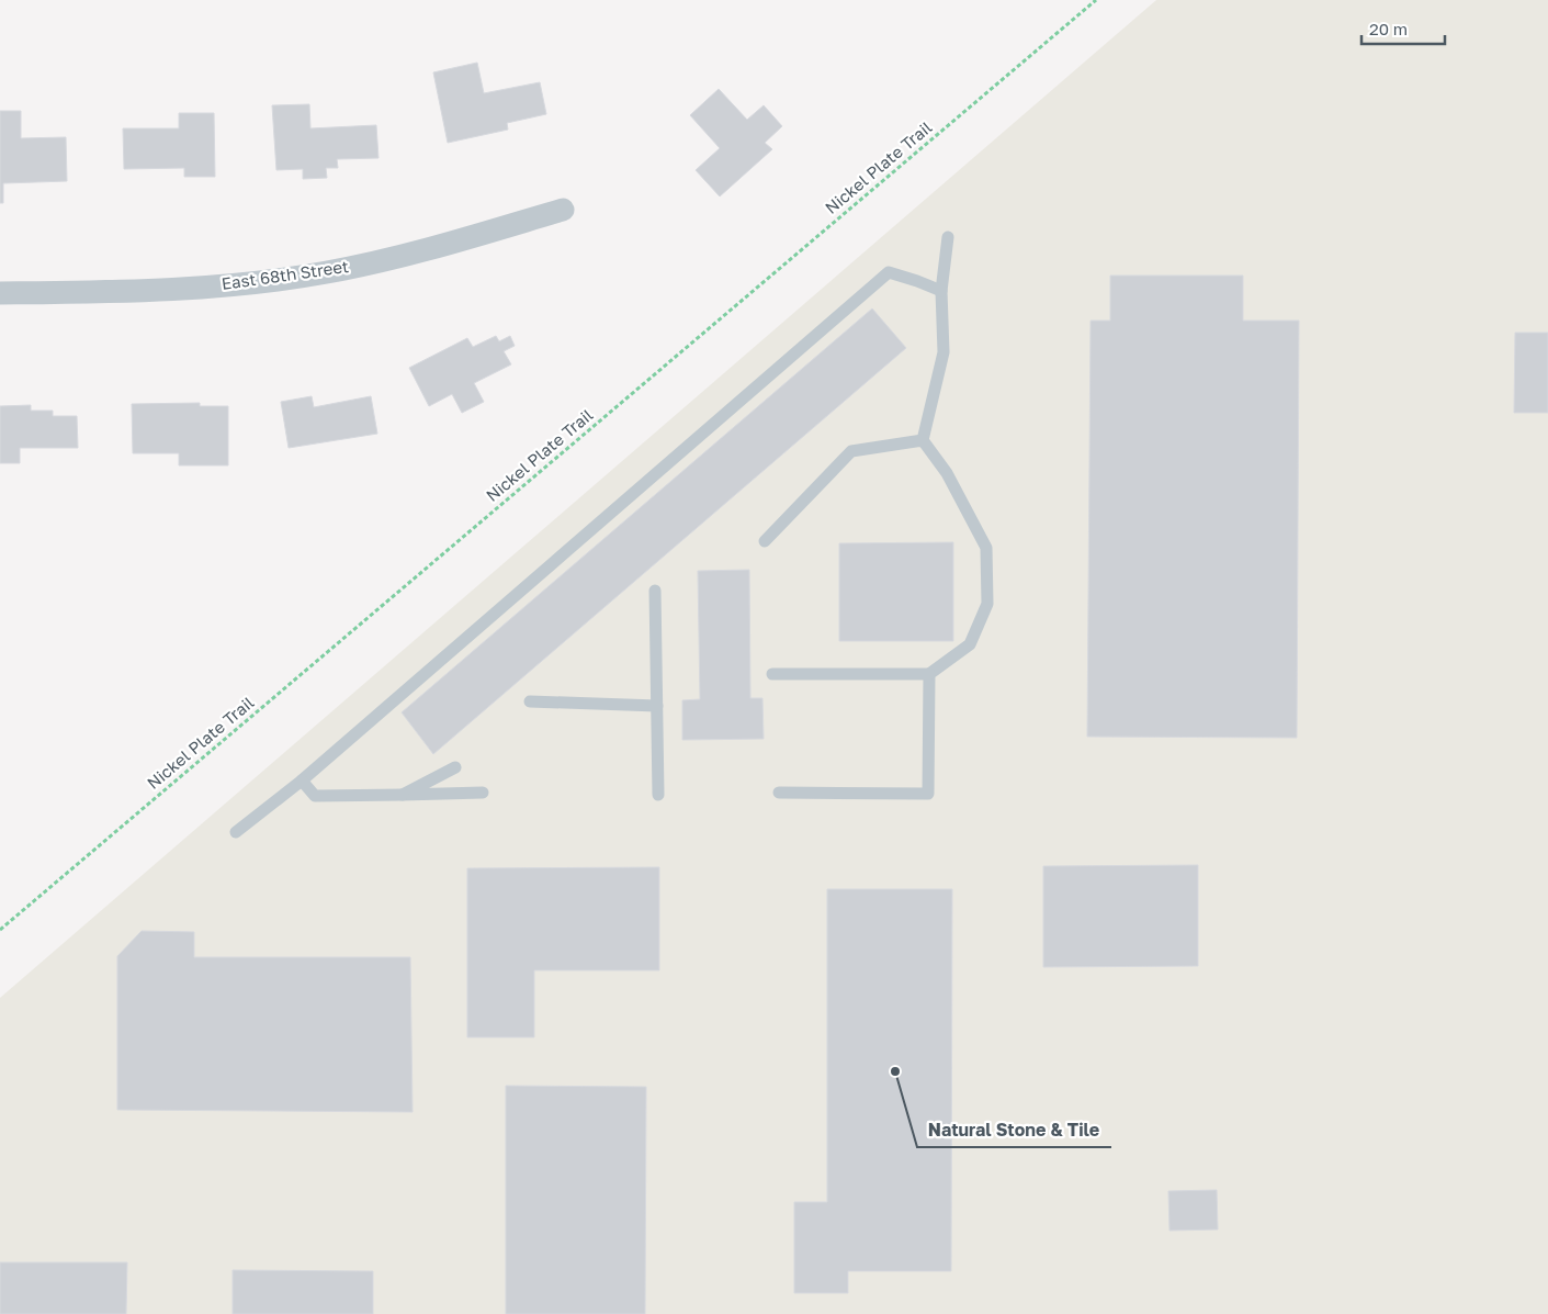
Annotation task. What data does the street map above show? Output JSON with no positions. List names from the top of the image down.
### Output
{
  "streets": {
    "street": ["East 68th Street"],
    "path": ["Nickel Plate Trail"]
  },
  "places": ["Natural Stone & Tile"],
  "scale_bar": "20 m"
}
